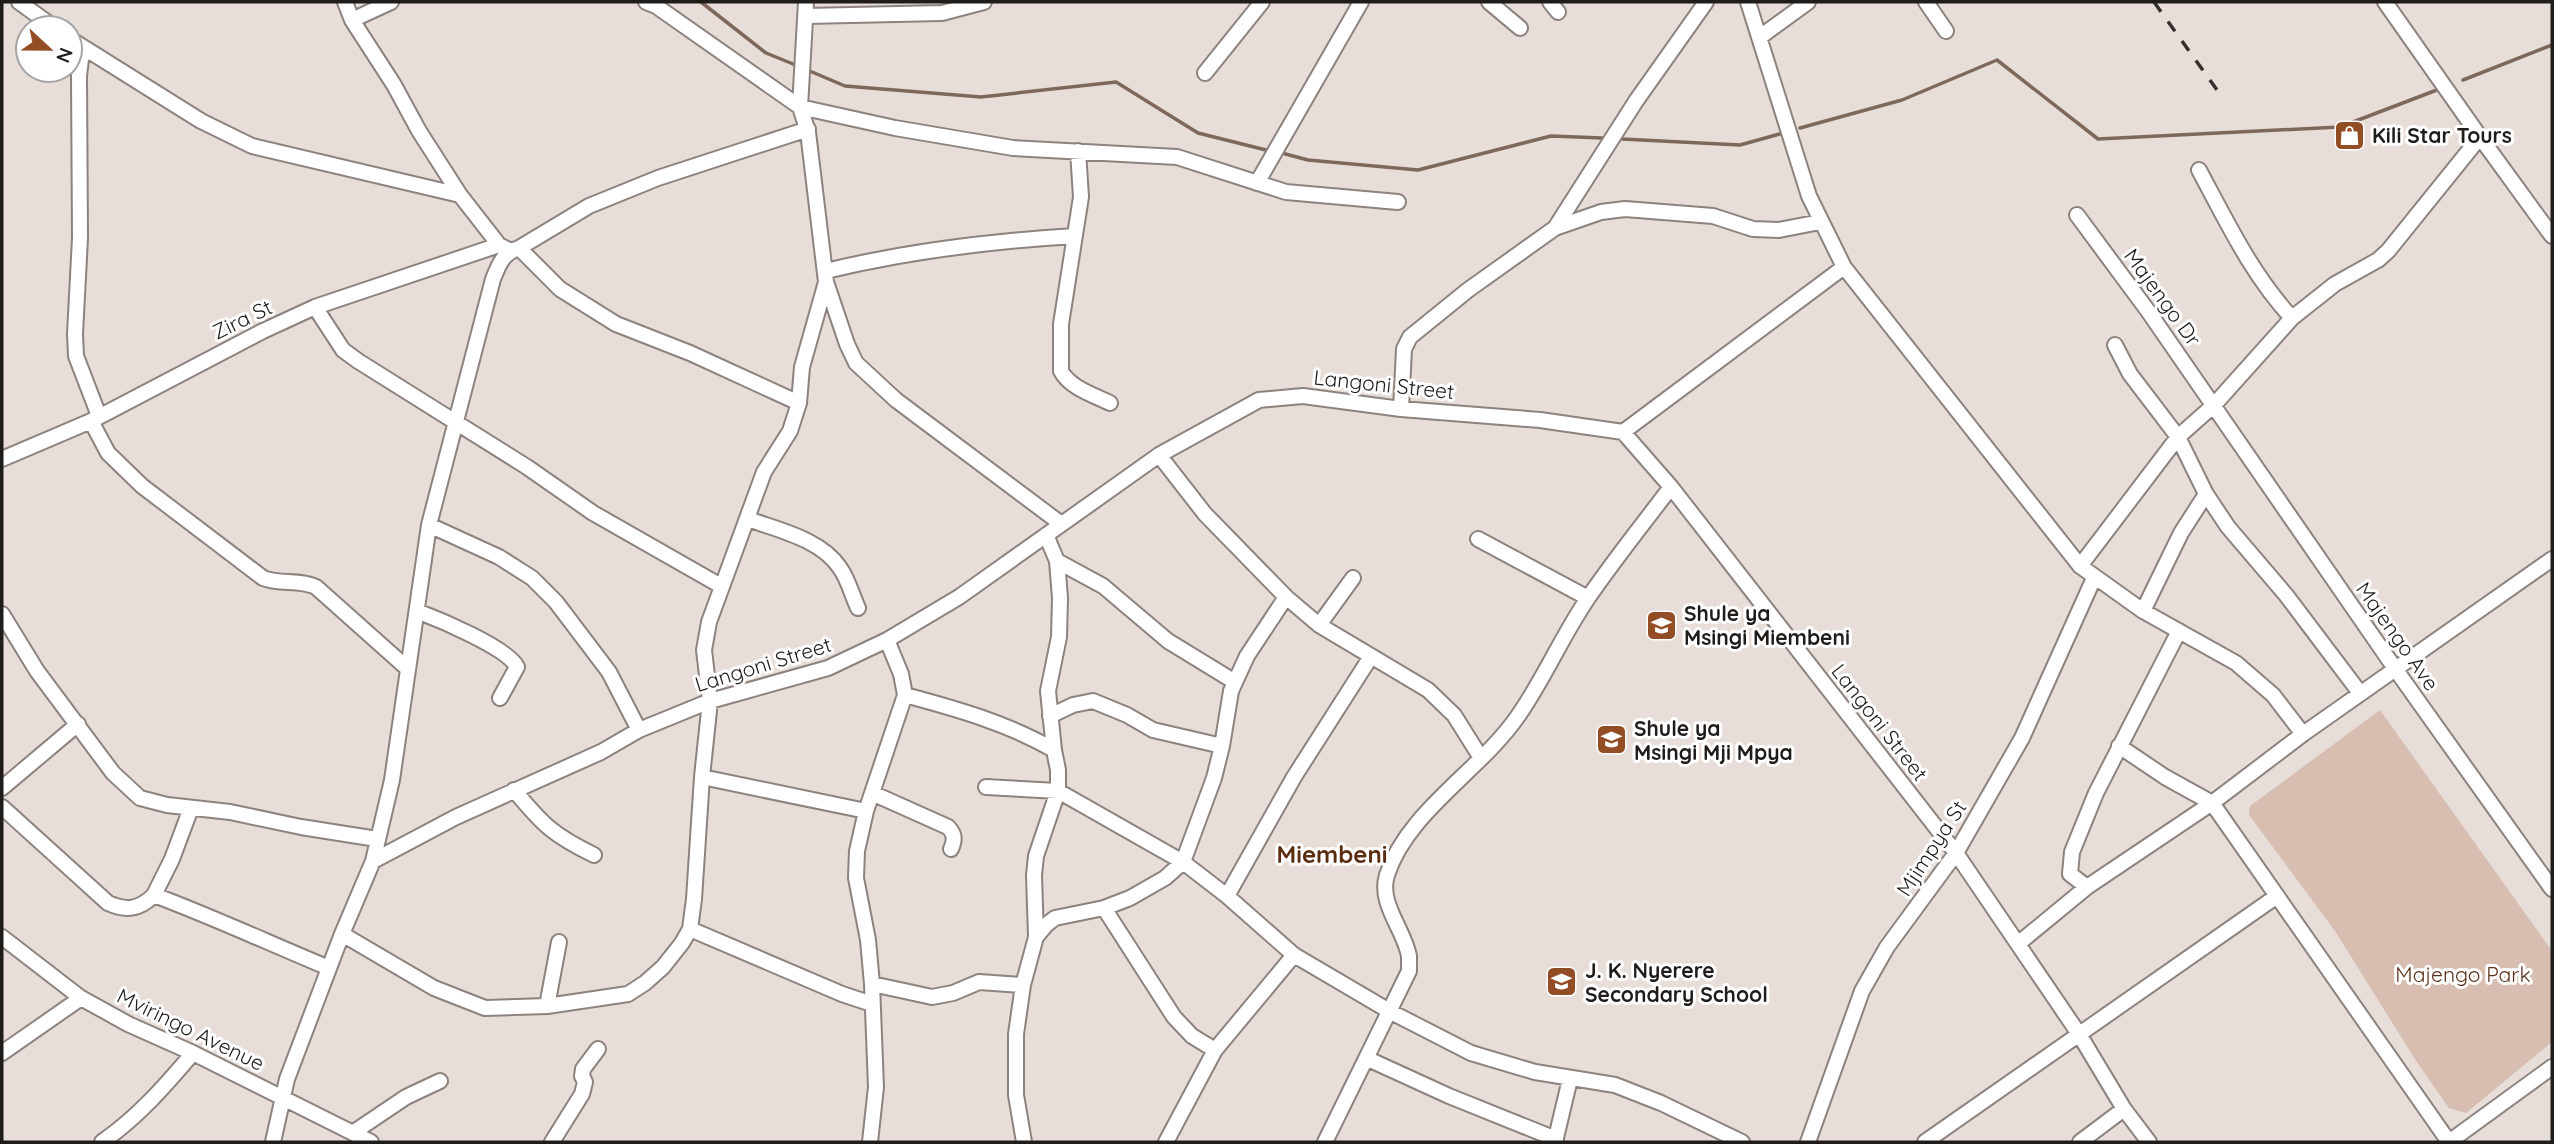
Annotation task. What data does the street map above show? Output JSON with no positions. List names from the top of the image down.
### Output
{
  "streets": {
    "street": [
      "Majengo Dr",
      "Zira St",
      "Langoni Street",
      "Majengo Ave",
      "Mjimpya St",
      "Mviringo Avenue"
    ]
  },
  "crossings": [
    ["Majengo Dr", "Majengo Ave"],
    ["Langoni Street", "Mjimpya St"]
  ],
  "districts": ["Miembeni"],
  "parks": ["Majengo Park"],
  "places": {
    "shop": ["Kili Star Tours"],
    "school or university": ["Shule ya Msingi Miembeni", "Shule ya Msingi Mji Mpya", "J. K. Nyerere Secondary School"]
  },
  "north": "right"
}
